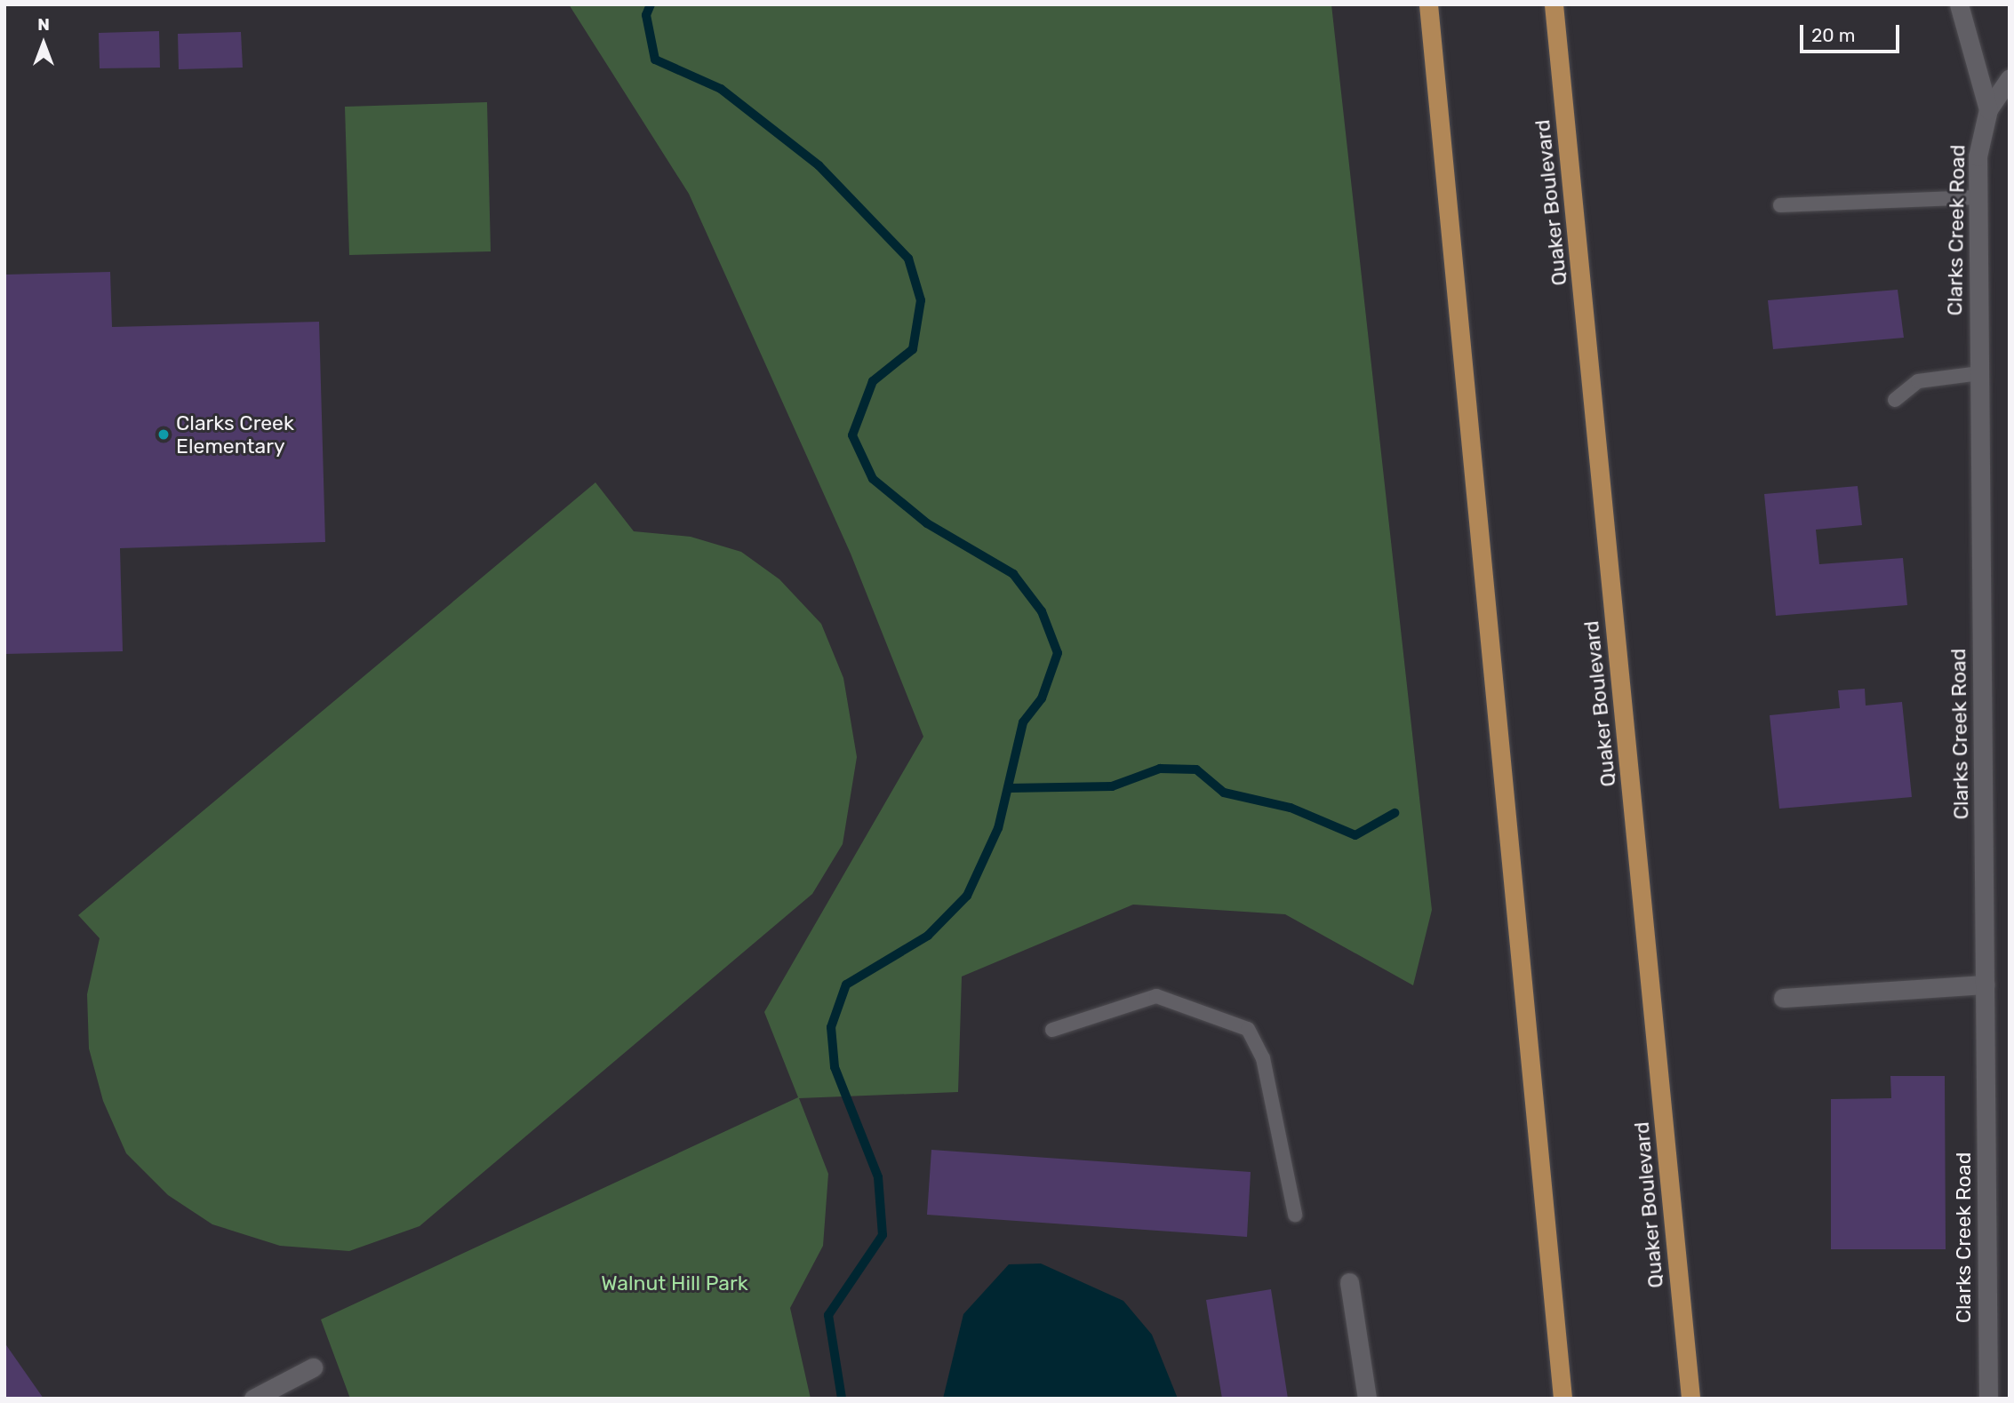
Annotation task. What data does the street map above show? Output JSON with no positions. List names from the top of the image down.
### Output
{
  "streets": {
    "main road": ["Quaker Boulevard"],
    "street": ["Clarks Creek Road"]
  },
  "parks": ["Walnut Hill Park"],
  "places": ["Clarks Creek Elementary"],
  "scale_bar": "20 m",
  "north": "top"
}
